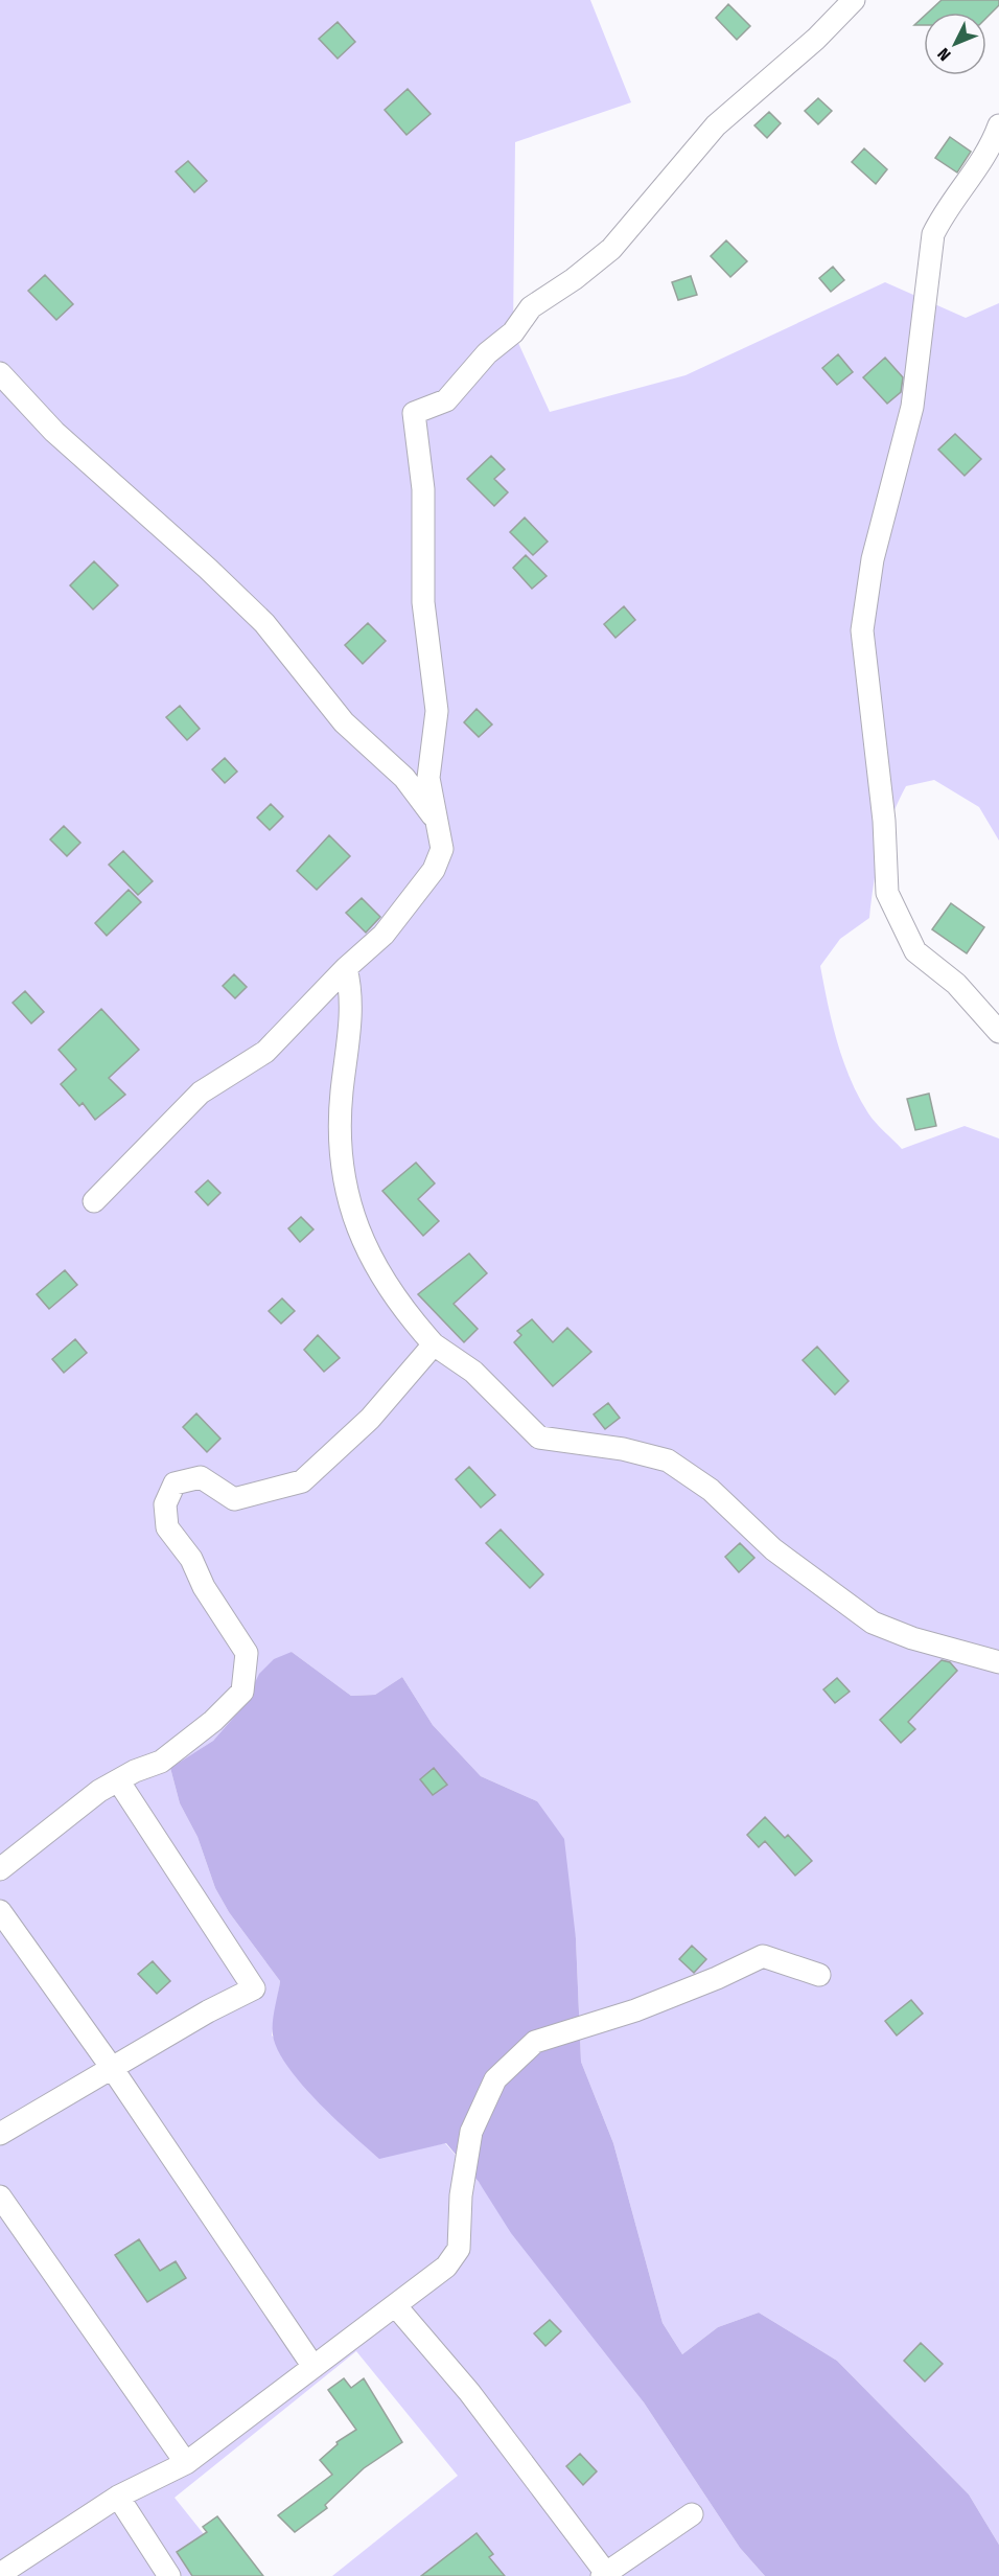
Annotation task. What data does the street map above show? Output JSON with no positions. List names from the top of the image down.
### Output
{
  "north": "bottom left"
}
